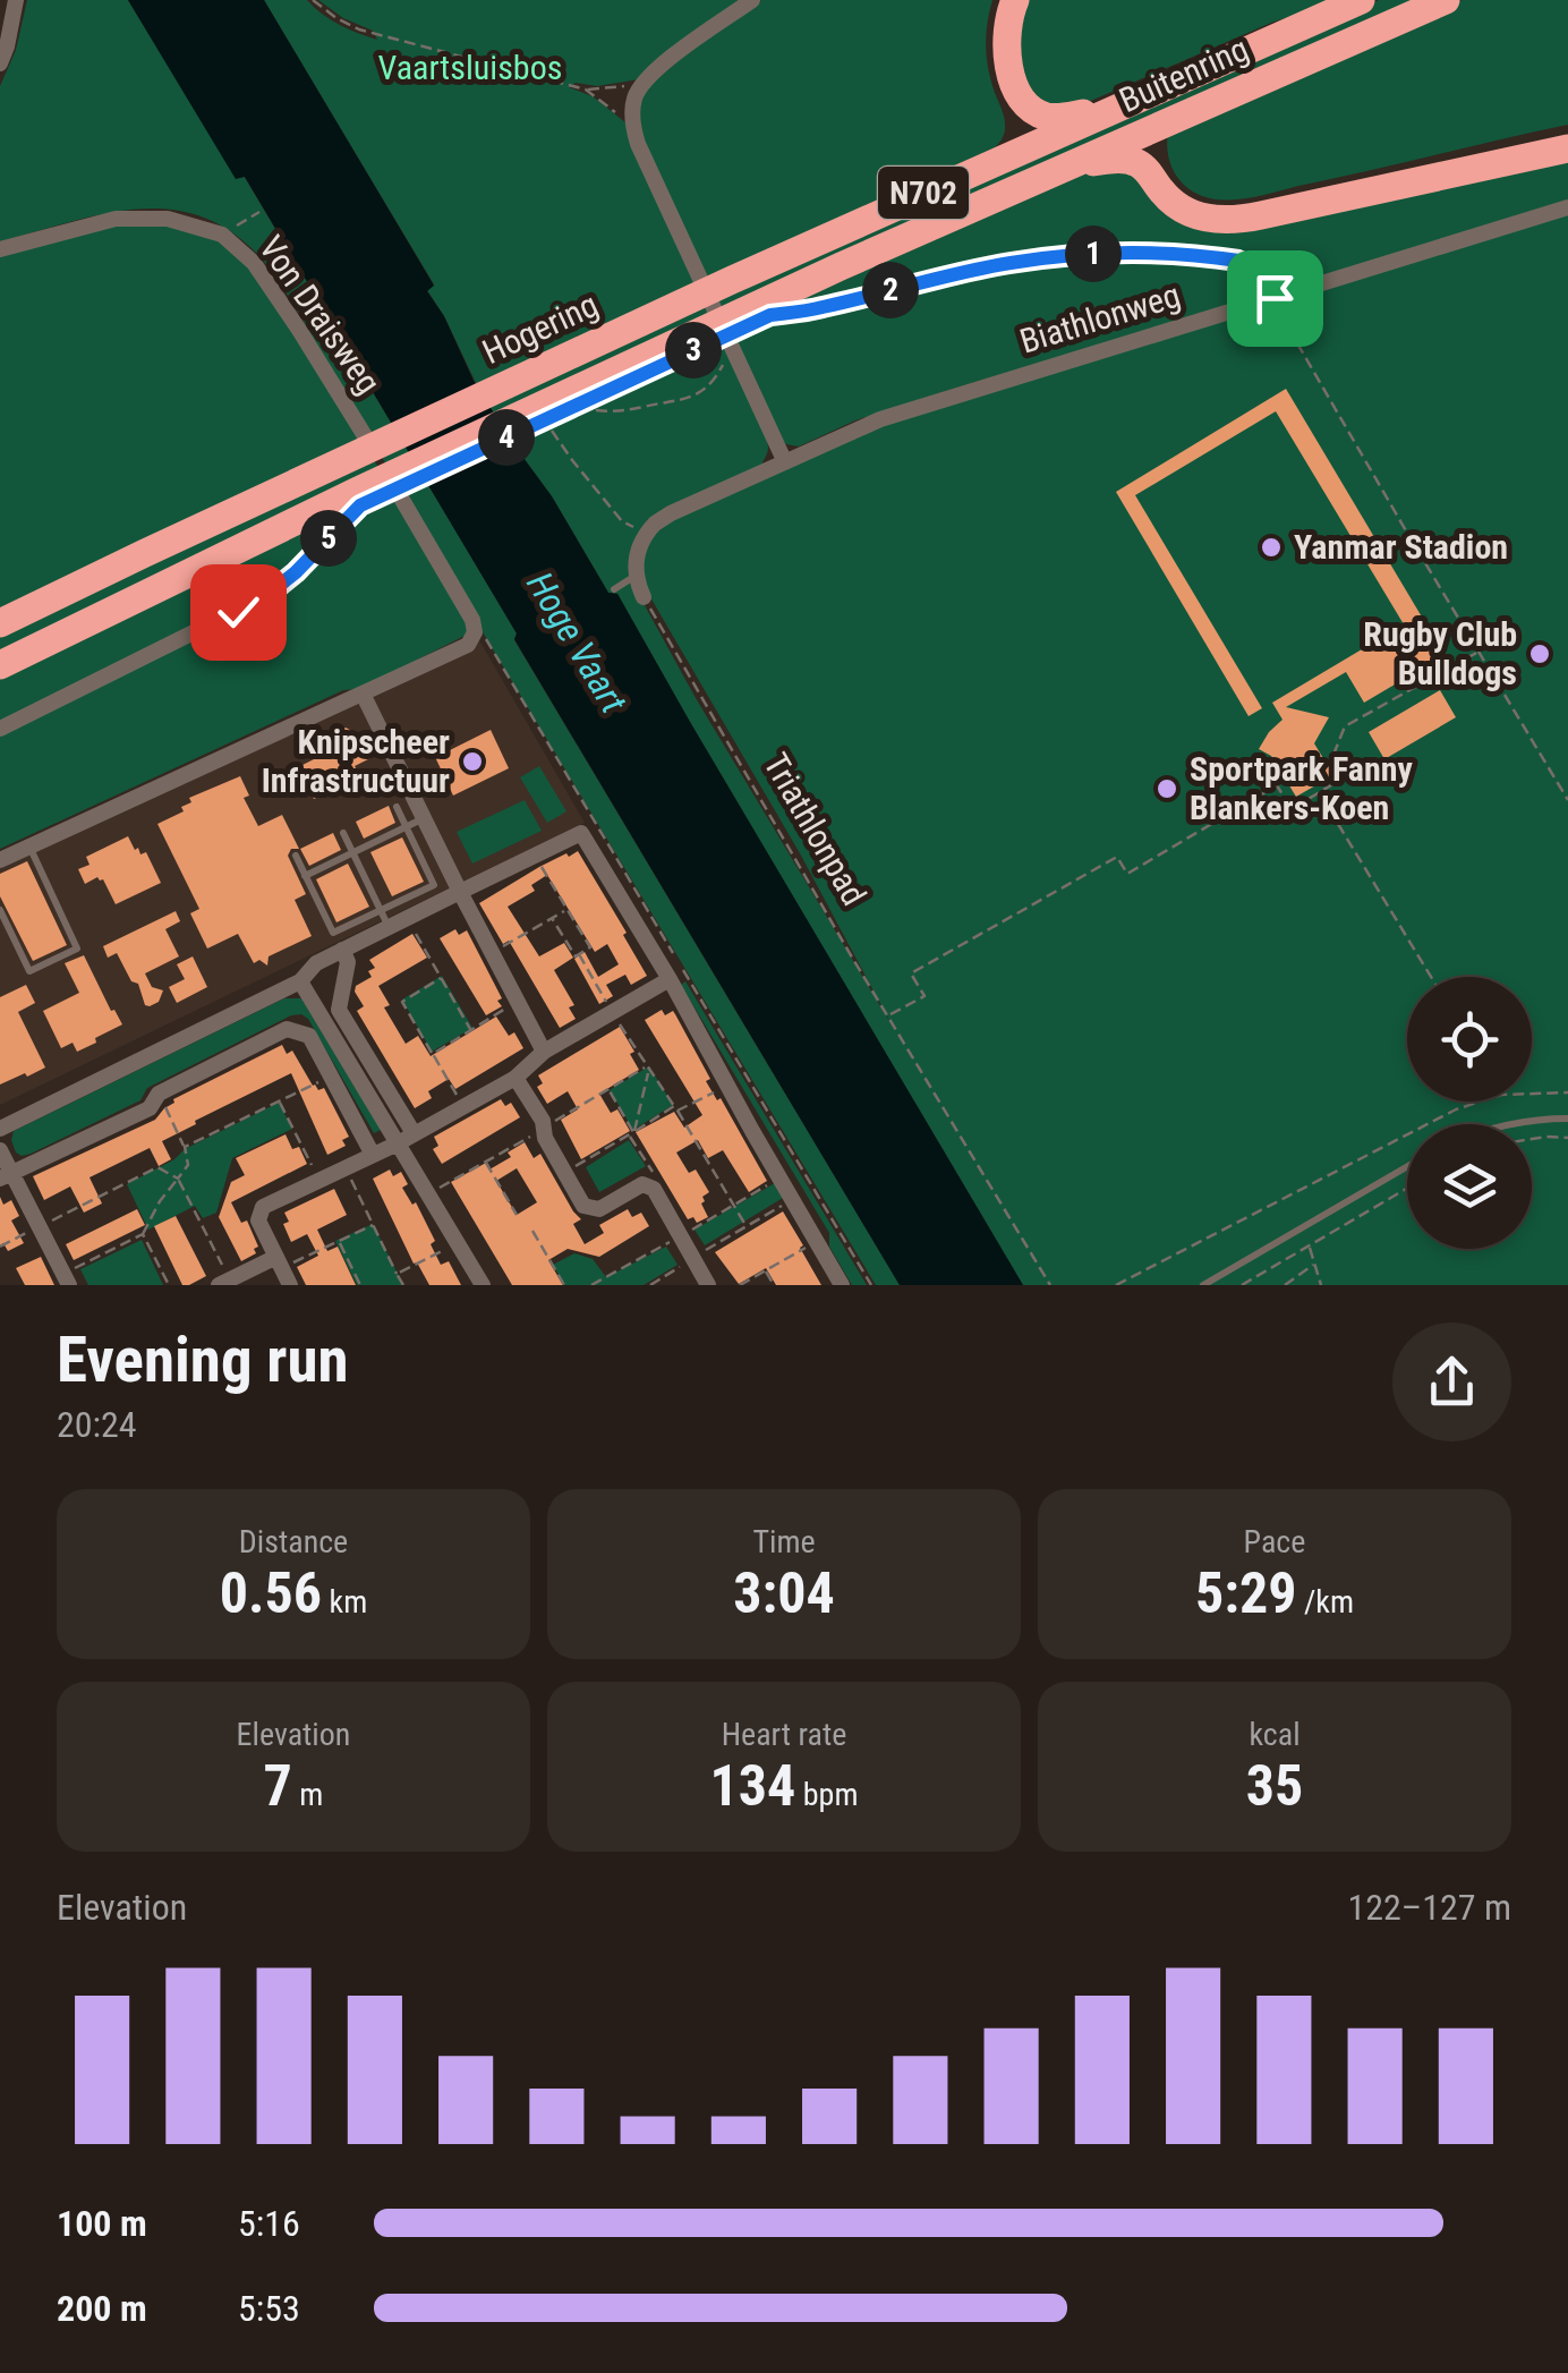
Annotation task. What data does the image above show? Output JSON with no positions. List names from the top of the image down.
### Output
{
  "streets": {
    "highway": ["Buitenring", "N702", "Hogering"],
    "street": ["Von Draisweg", "Biathlonweg"],
    "path": ["Triathlonpad"]
  },
  "crossings": [
    ["Buitenring", "Hogering"]
  ],
  "water": ["Hoge Vaart"],
  "parks": ["Vaartsluisbos"],
  "places": [
    "Yanmar Stadion",
    "Rugby Club Bulldogs",
    "Knipscheer Infrastructuur",
    "Sportpark Fanny Blankers-Koen"
  ],
  "page": {
    "pins": [
      "1",
      "2",
      "3",
      "4",
      "5"
    ],
    "heading": ["Evening run", "20:24"],
    "stats": [
      ["Distance", "0.56 km"],
      ["Time", "3:04"],
      ["Pace", "5:29 /km"],
      ["Elevation", "7 m"],
      ["Heart rate", "134 bpm"],
      ["kcal", "35"]
    ],
    "chart": ["Elevation", "122–127 m"],
    "list": [
      {
        "name": "100 m",
        "note": "5:16"
      },
      {
        "name": "200 m",
        "note": "5:53"
      }
    ]
  }
}
